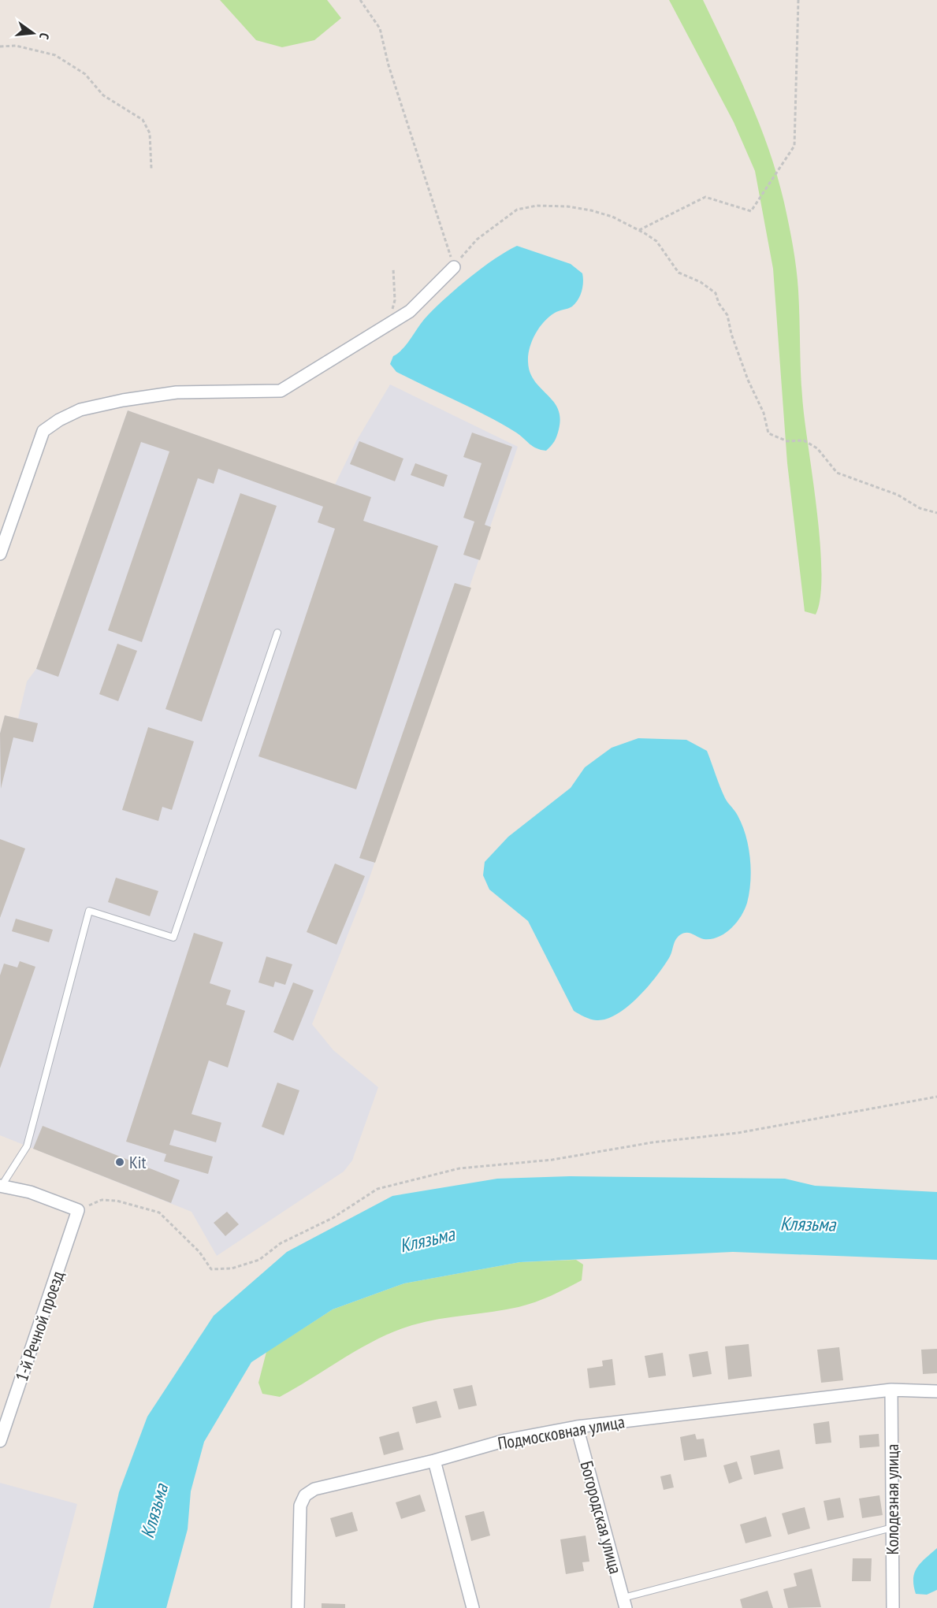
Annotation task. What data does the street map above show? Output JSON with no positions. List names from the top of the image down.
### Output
{
  "streets": {
    "street": [
      "1-й Речной проезд",
      "Подмосковная улица",
      "Колодезная улица",
      "Богородская улица"
    ]
  },
  "crossings": [
    ["Подмосковная улица", "Колодезная улица"],
    ["Подмосковная улица", "Богородская улица"]
  ],
  "water": ["Клязьма"],
  "places": ["Kit"],
  "north": "right"
}
